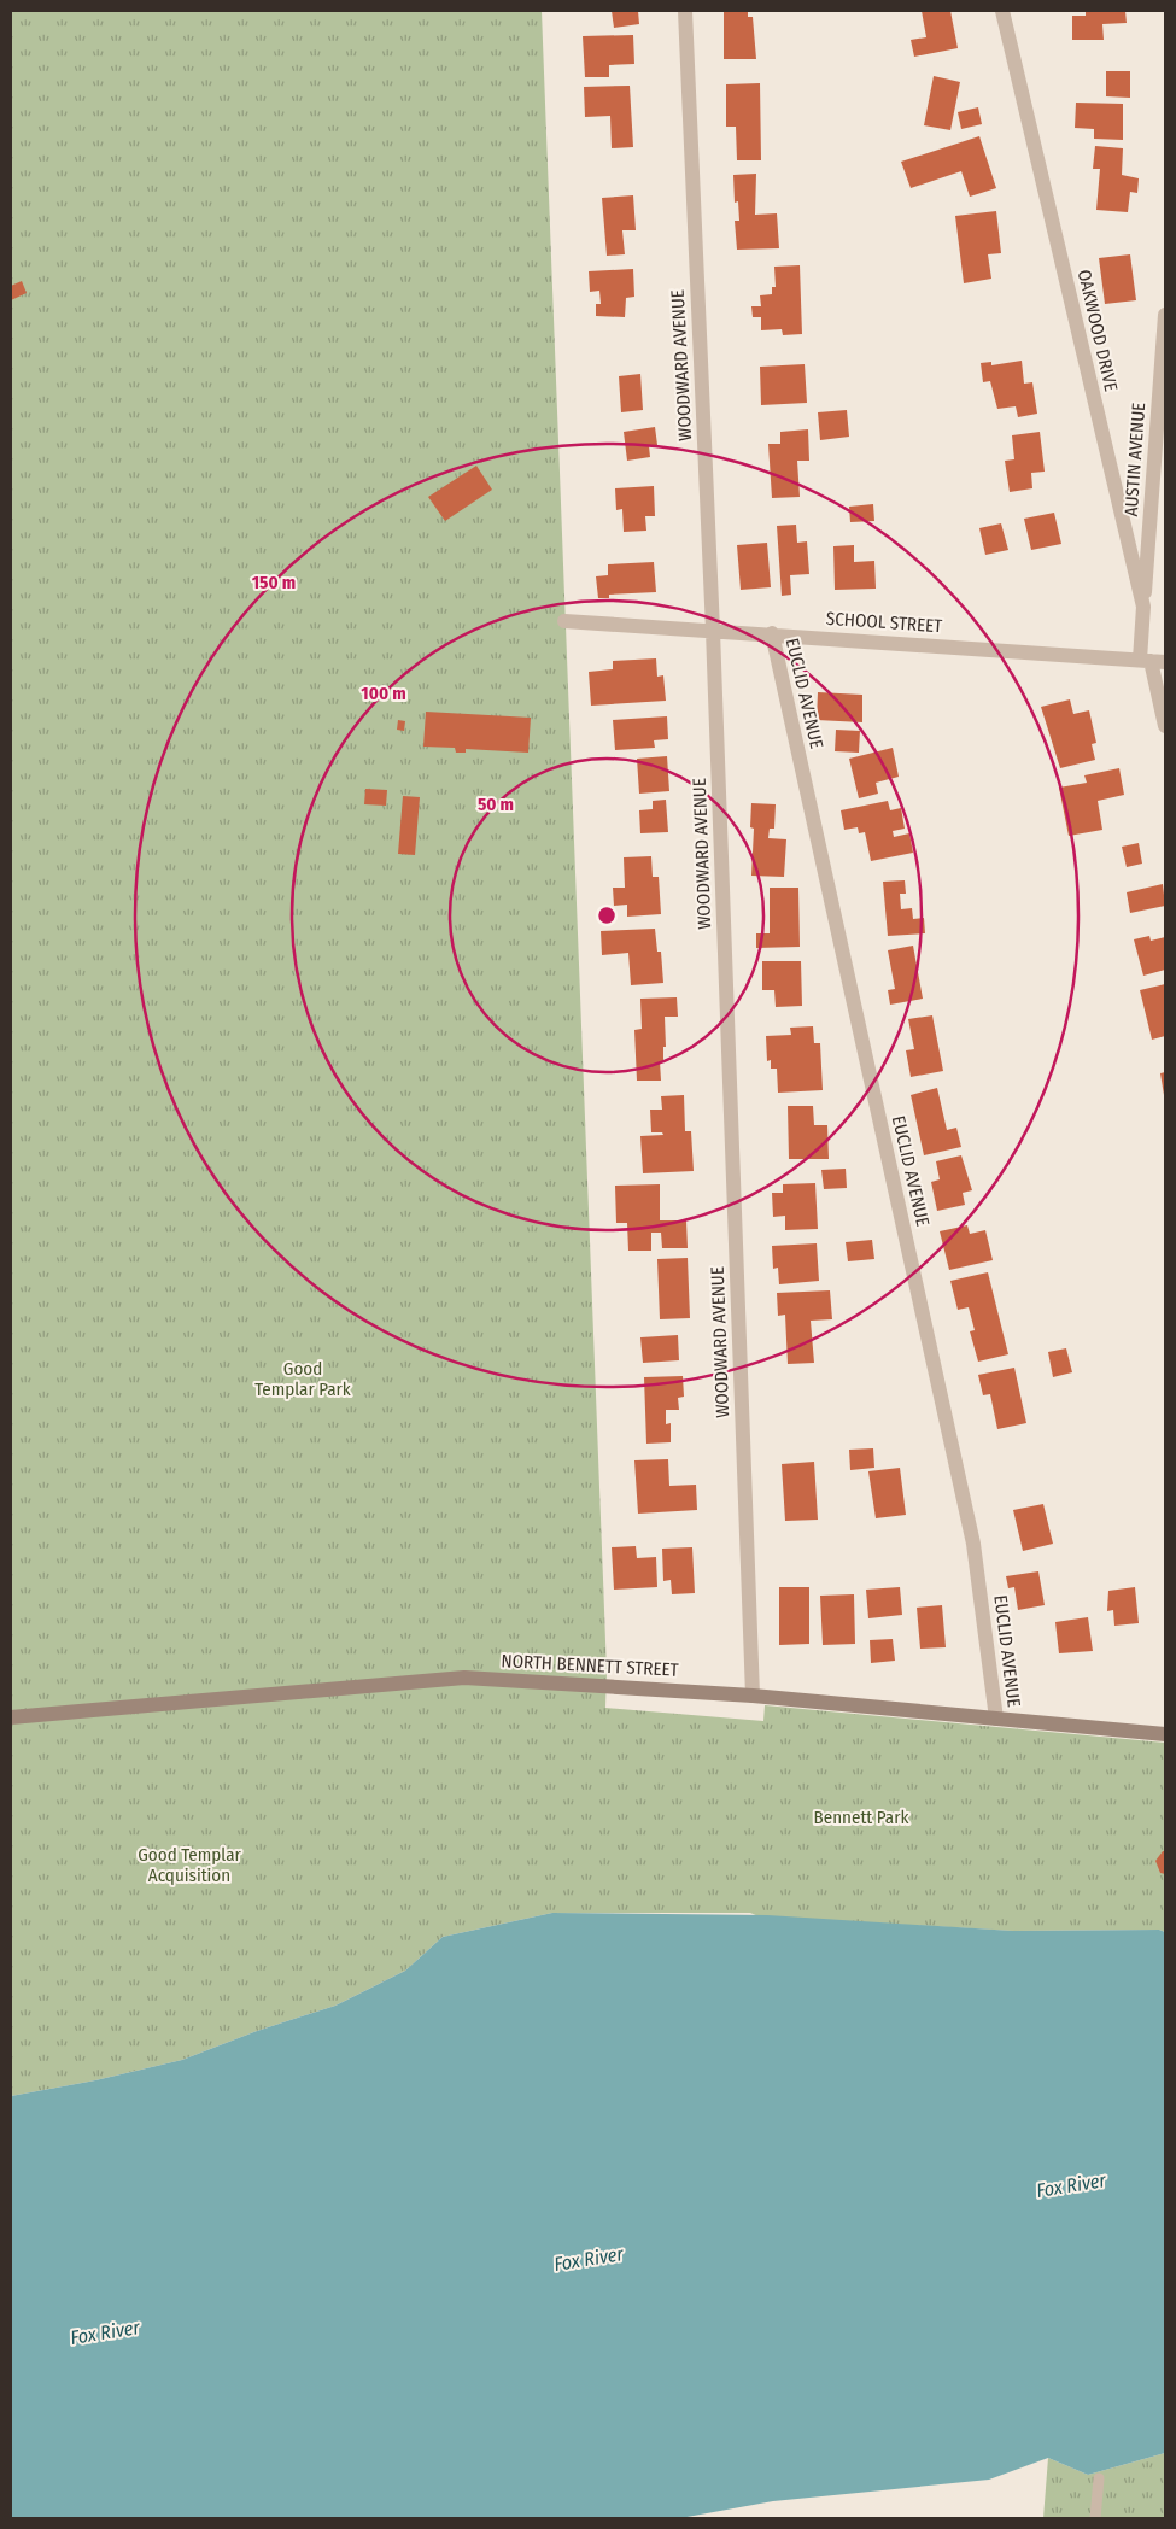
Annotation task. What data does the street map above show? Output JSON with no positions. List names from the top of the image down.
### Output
{
  "streets": {
    "main road": ["NORTH BENNETT STREET"],
    "street": [
      "OAKWOOD DRIVE",
      "WOODWARD AVENUE",
      "AUSTIN AVENUE",
      "SCHOOL STREET",
      "EUCLID AVENUE"
    ]
  },
  "crossings": [
    ["OAKWOOD DRIVE", "AUSTIN AVENUE"],
    ["OAKWOOD DRIVE", "SCHOOL STREET"],
    ["WOODWARD AVENUE", "SCHOOL STREET"],
    ["WOODWARD AVENUE", "NORTH BENNETT STREET"],
    ["SCHOOL STREET", "EUCLID AVENUE"],
    ["EUCLID AVENUE", "NORTH BENNETT STREET"]
  ],
  "water": ["Fox River"],
  "parks": ["Good Templar Park", "Bennett Park", "Good Templar Acquisition"],
  "rings": ["150 m", "100 m", "50 m"]
}
